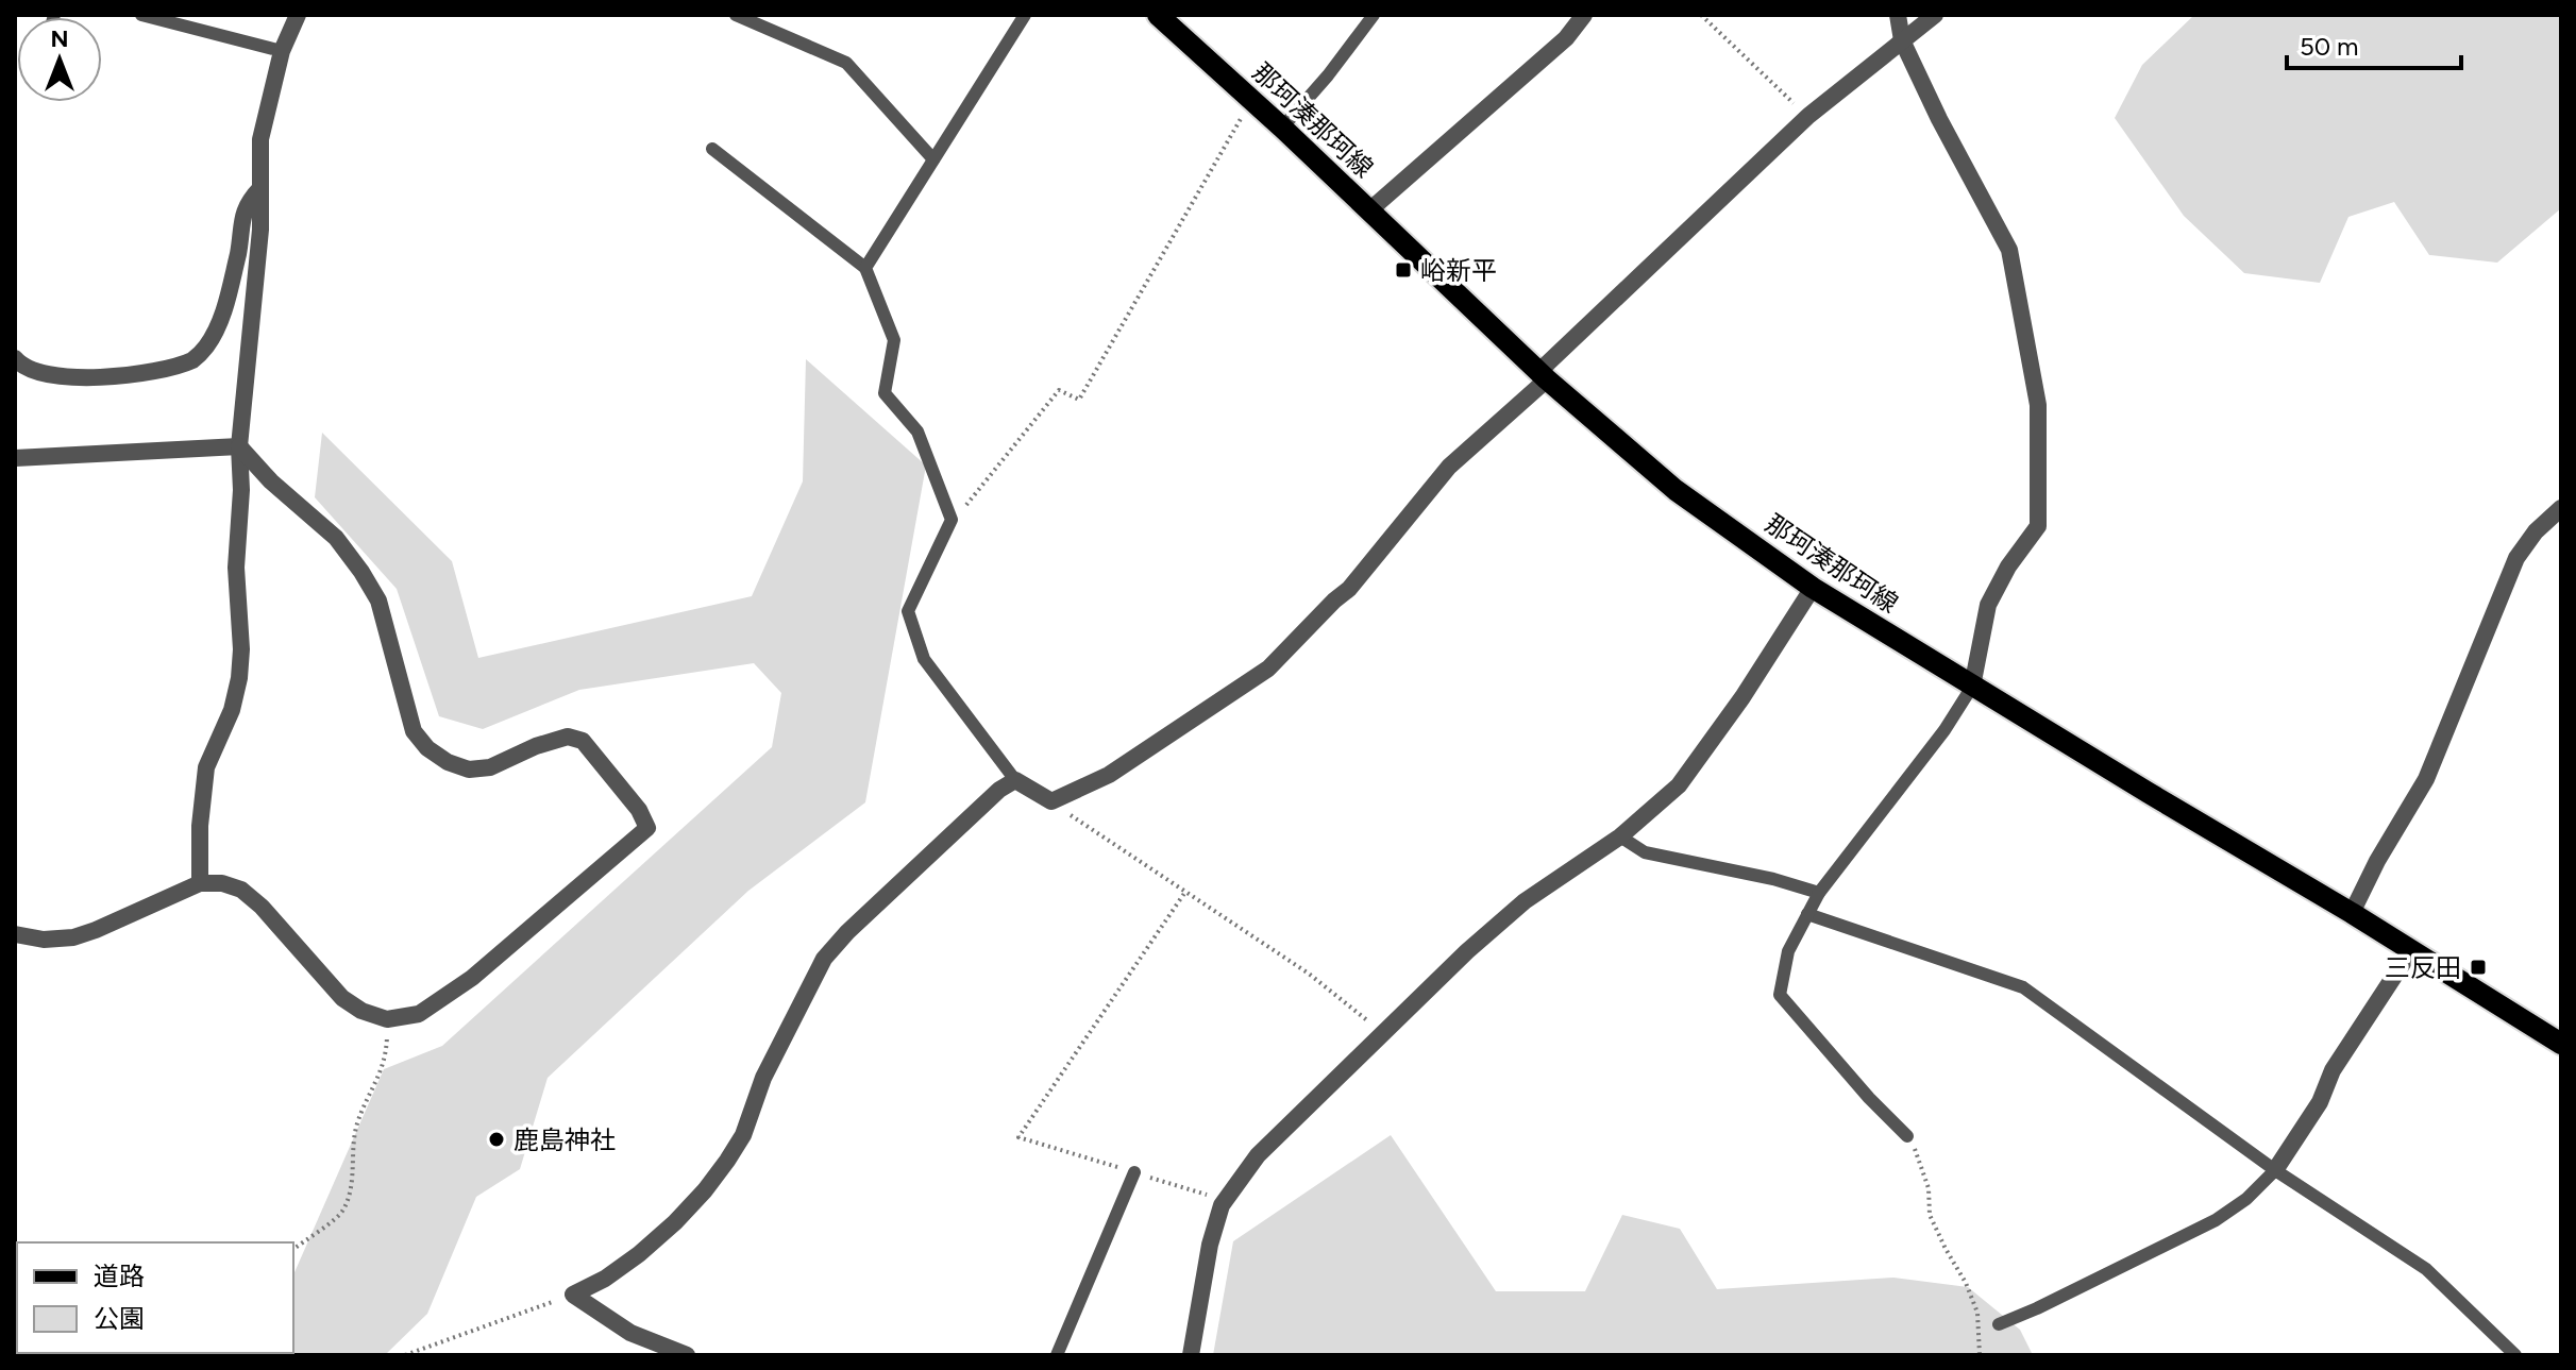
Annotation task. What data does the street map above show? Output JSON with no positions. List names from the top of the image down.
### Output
{
  "streets": {
    "main road": ["那珂湊那珂線"]
  },
  "places": {
    "transit": ["峪新平", "三反田"],
    "other": ["鹿島神社"]
  },
  "legend": ["道路", "公園"],
  "scale_bar": "50 m",
  "north": "top"
}
